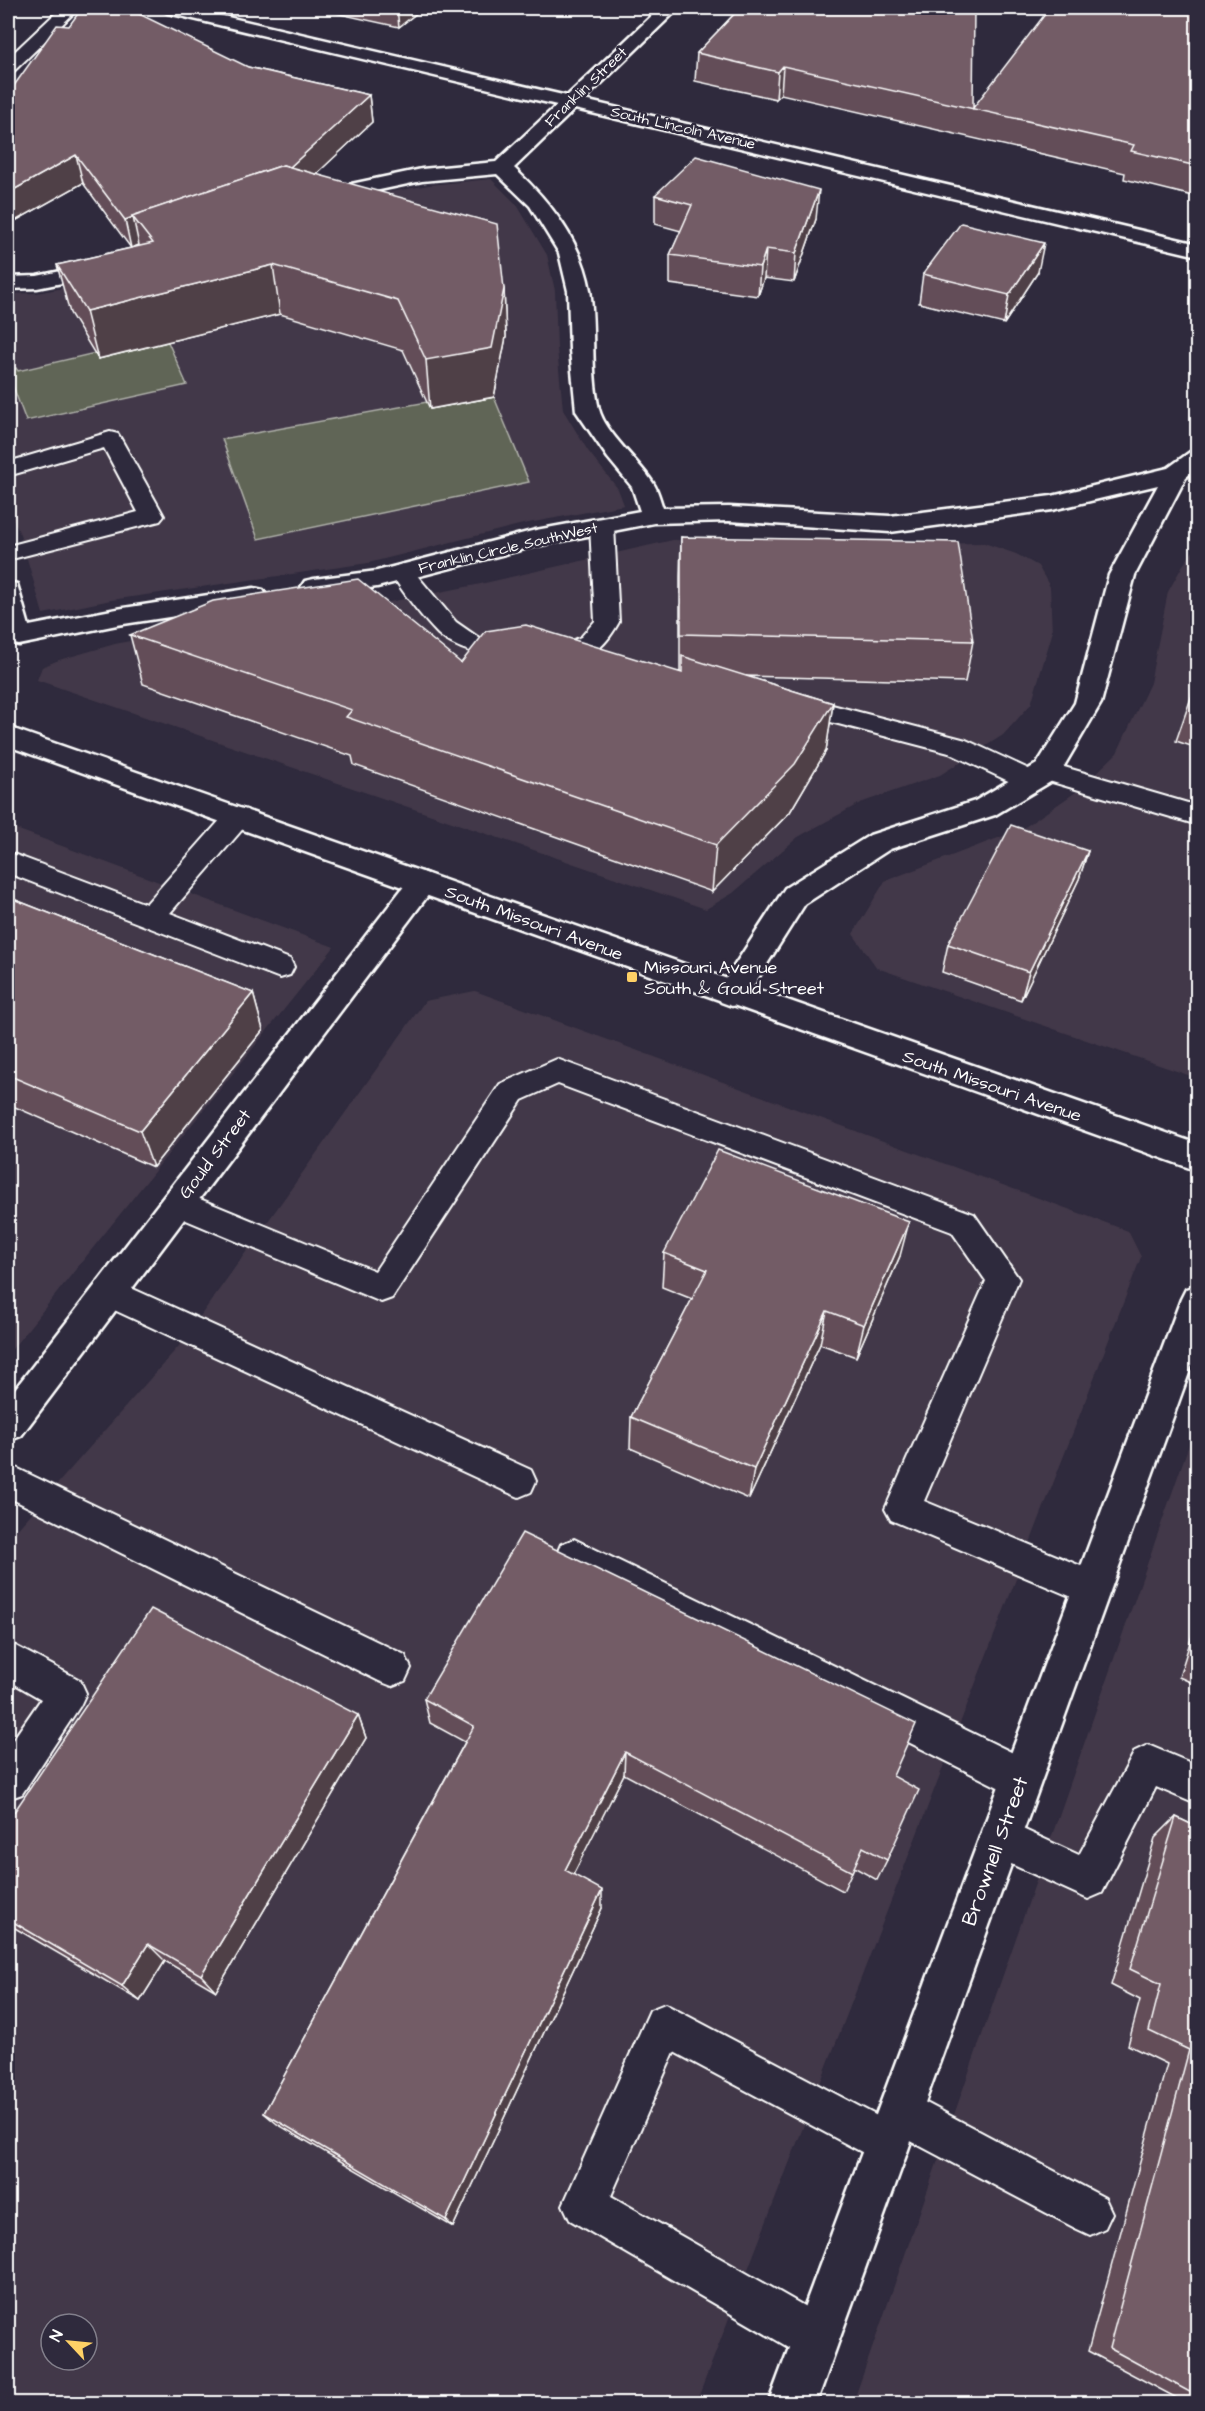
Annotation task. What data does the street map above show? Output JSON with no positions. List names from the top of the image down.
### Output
{
  "streets": {
    "street": [
      "Franklin Street",
      "South Lincoln Avenue",
      "Franklin Circle SouthWest",
      "South Missouri Avenue",
      "Gould Street",
      "Brownell Street"
    ]
  },
  "crossings": [
    ["Franklin Street", "South Lincoln Avenue"],
    ["South Missouri Avenue", "Gould Street"]
  ],
  "places": {
    "transit": ["Missouri Avenue South & Gould Street"]
  },
  "north": "top left"
}
